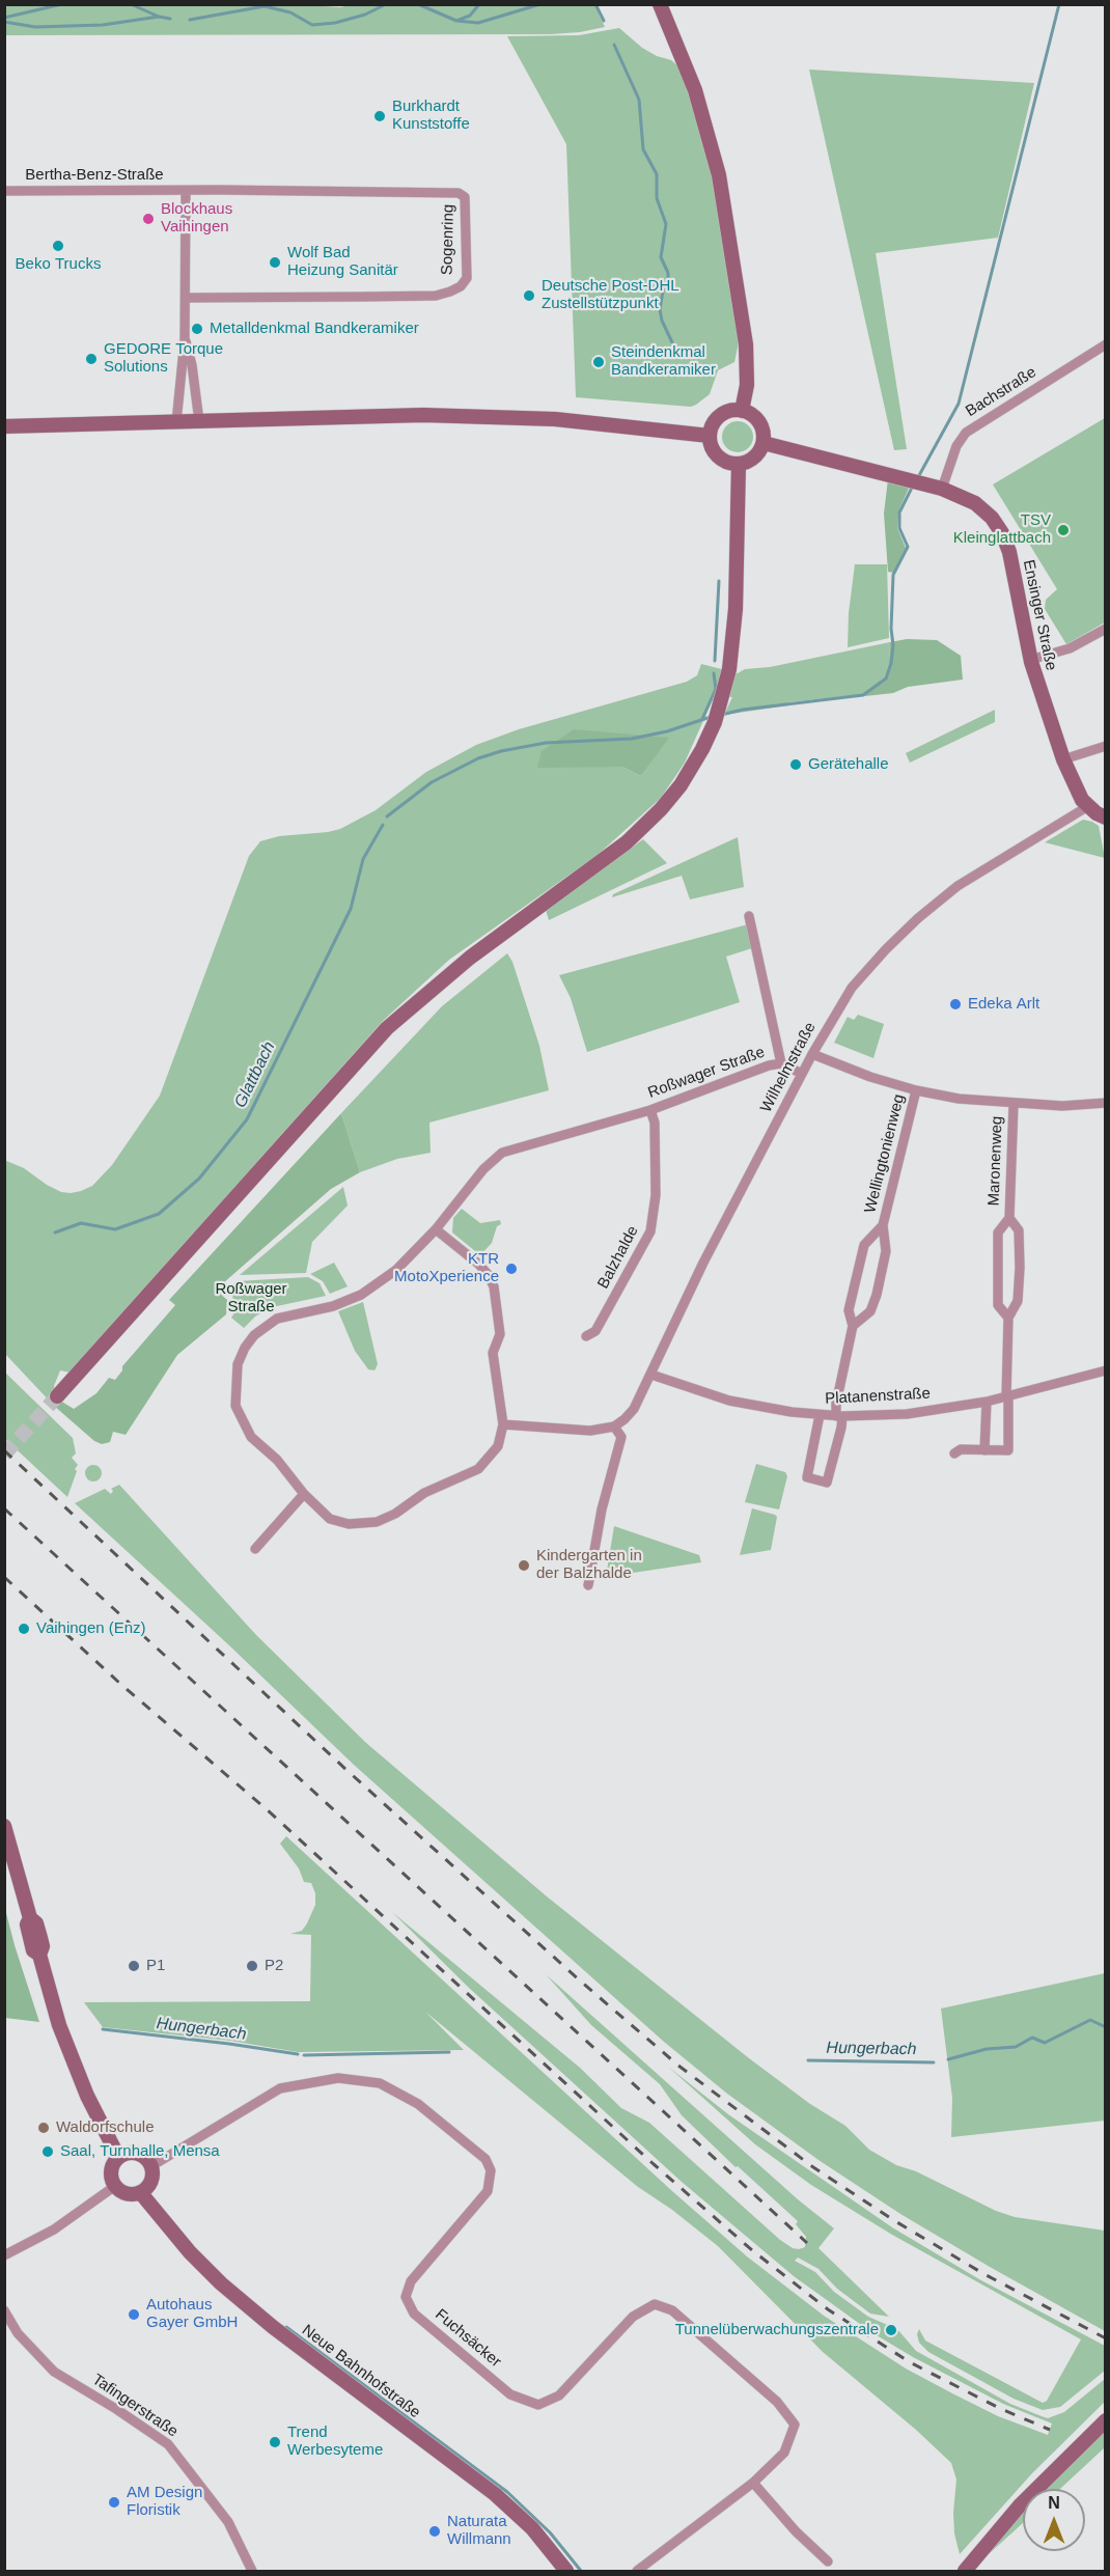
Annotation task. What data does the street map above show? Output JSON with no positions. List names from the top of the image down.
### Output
{
  "streets": {
    "main road": ["Ensinger Straße", "Neue Bahnhofstraße"],
    "street": [
      "Bertha-Benz-Straße",
      "Sogenring",
      "Bachstraße",
      "Wilhelmstraße",
      "Roßwager Straße",
      "Wellingtonienweg",
      "Maronenweg",
      "Balzhalde",
      "Platanenstraße",
      "Fuchsäcker",
      "Tafingerstraße"
    ]
  },
  "crossings": [
    ["Bertha-Benz-Straße", "Sogenring"],
    ["Bachstraße", "Ensinger Straße"],
    ["Ensinger Straße", "Wilhelmstraße"],
    ["Wilhelmstraße", "Roßwager Straße"],
    ["Wilhelmstraße", "Platanenstraße"],
    ["Roßwager Straße", "Balzhalde"],
    ["Wellingtonienweg", "Platanenstraße"],
    ["Maronenweg", "Platanenstraße"],
    ["Fuchsäcker", "Neue Bahnhofstraße"]
  ],
  "water": ["Glattbach", "Hungerbach"],
  "parks": ["Roßwager Straße"],
  "places": [
    "Burkhardt Kunststoffe",
    "Blockhaus Vaihingen",
    "Beko Trucks",
    "Wolf Bad Heizung Sanitär",
    "Deutsche Post-DHL Zustellstützpunkt",
    "Metalldenkmal Bandkeramiker",
    "GEDORE Torque Solutions",
    "Steindenkmal Bandkeramiker",
    "TSV Kleinglattbach",
    "Gerätehalle",
    "Edeka Arlt",
    "KTR MotoXperience",
    "Kindergarten in der Balzhalde",
    "Vaihingen (Enz)",
    "P1",
    "P2",
    "Waldorfschule",
    "Saal, Turnhalle, Mensa",
    "Autohaus Gayer GmbH",
    "Tunnelüberwachungszentrale",
    "Trend Werbesyteme",
    "AM Design Floristik",
    "Naturata Willmann"
  ],
  "north": "top"
}
